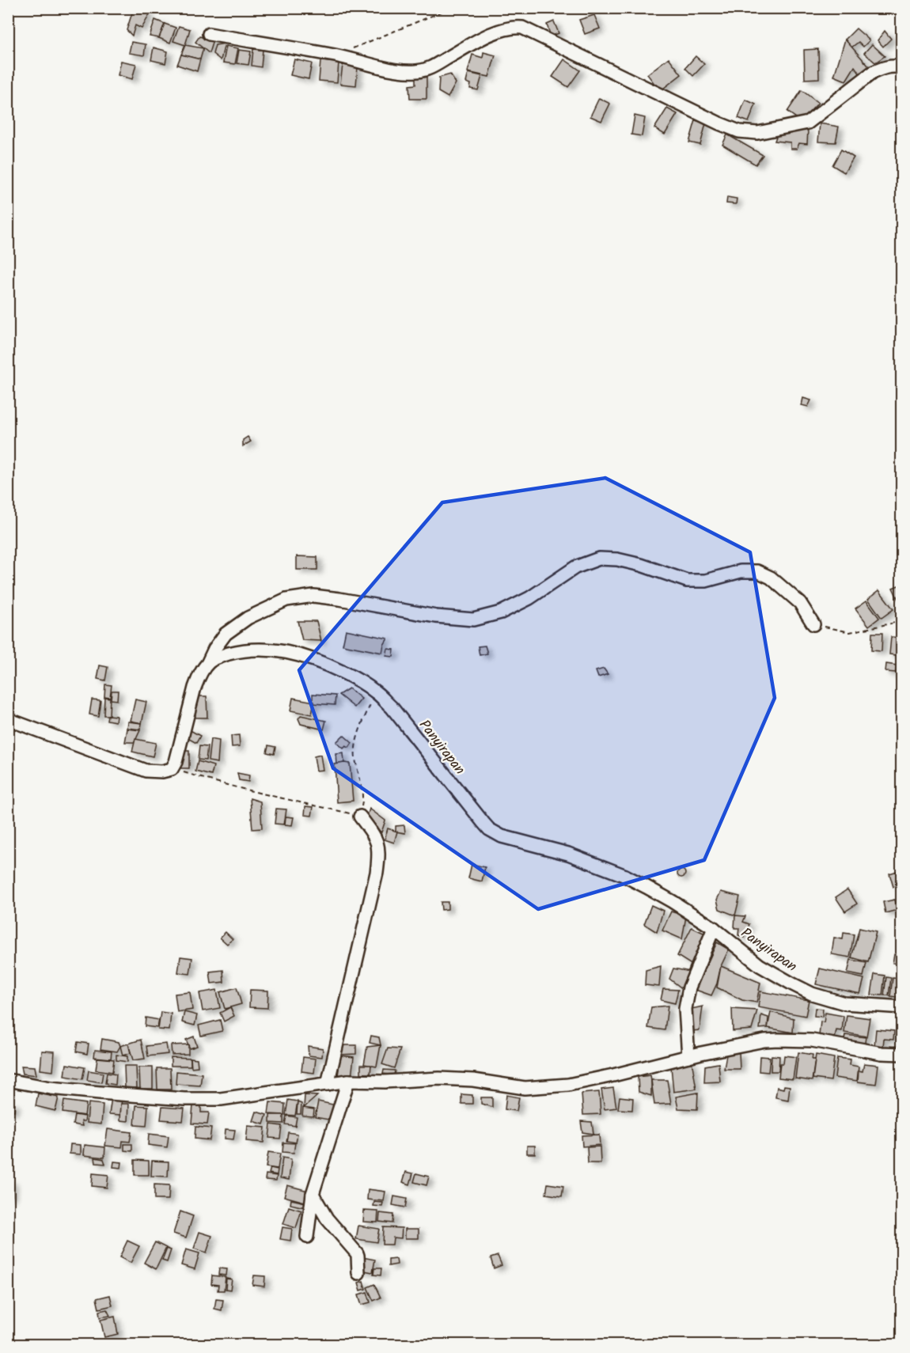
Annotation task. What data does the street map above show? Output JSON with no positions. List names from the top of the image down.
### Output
{
  "streets": {
    "street": ["Panyirapan"]
  }
}
